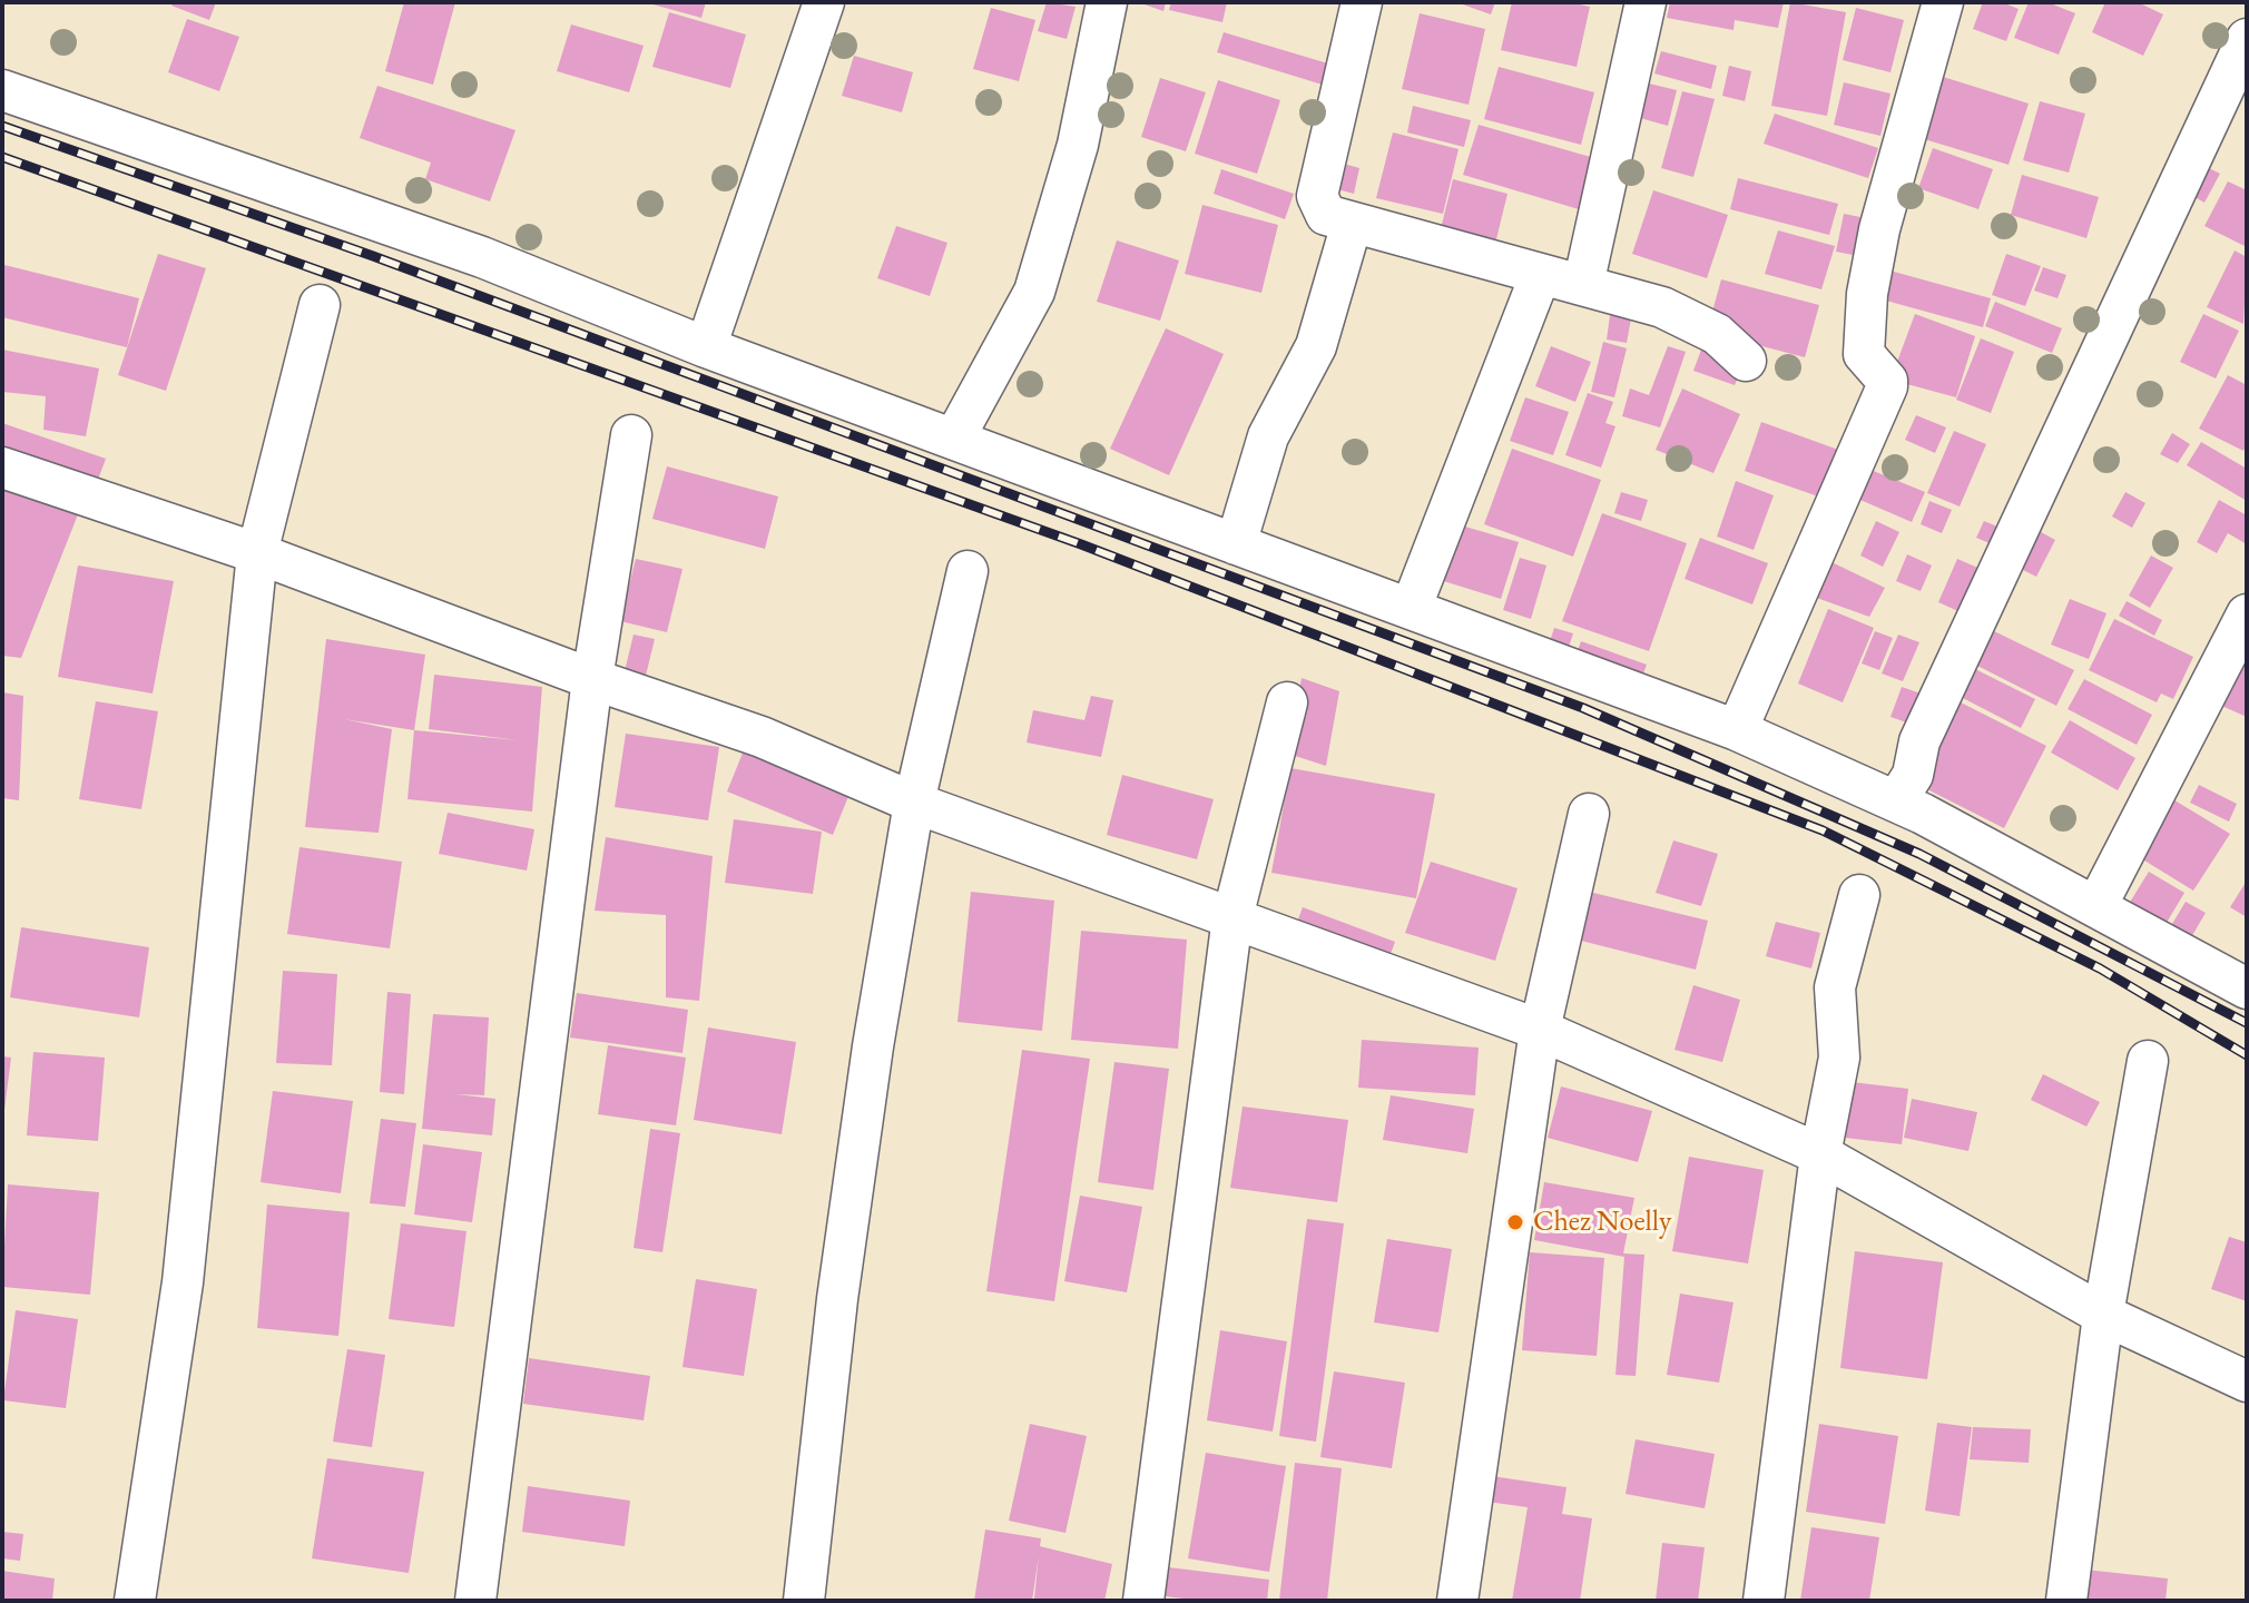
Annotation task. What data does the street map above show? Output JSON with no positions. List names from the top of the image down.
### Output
{
  "places": ["Chez Noelly"]
}
